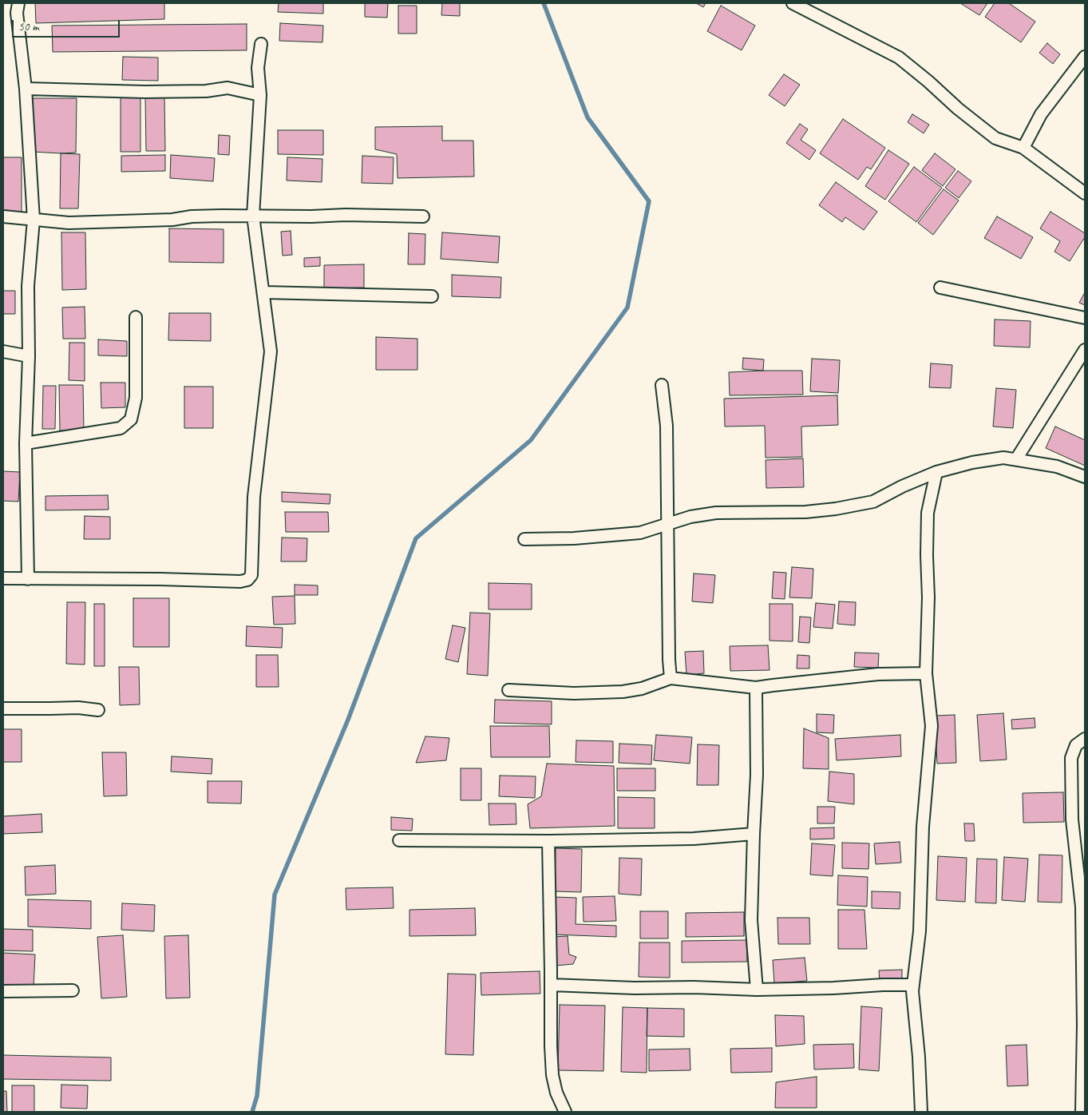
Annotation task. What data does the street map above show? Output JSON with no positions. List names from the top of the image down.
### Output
{
  "scale_bar": "50 m"
}
